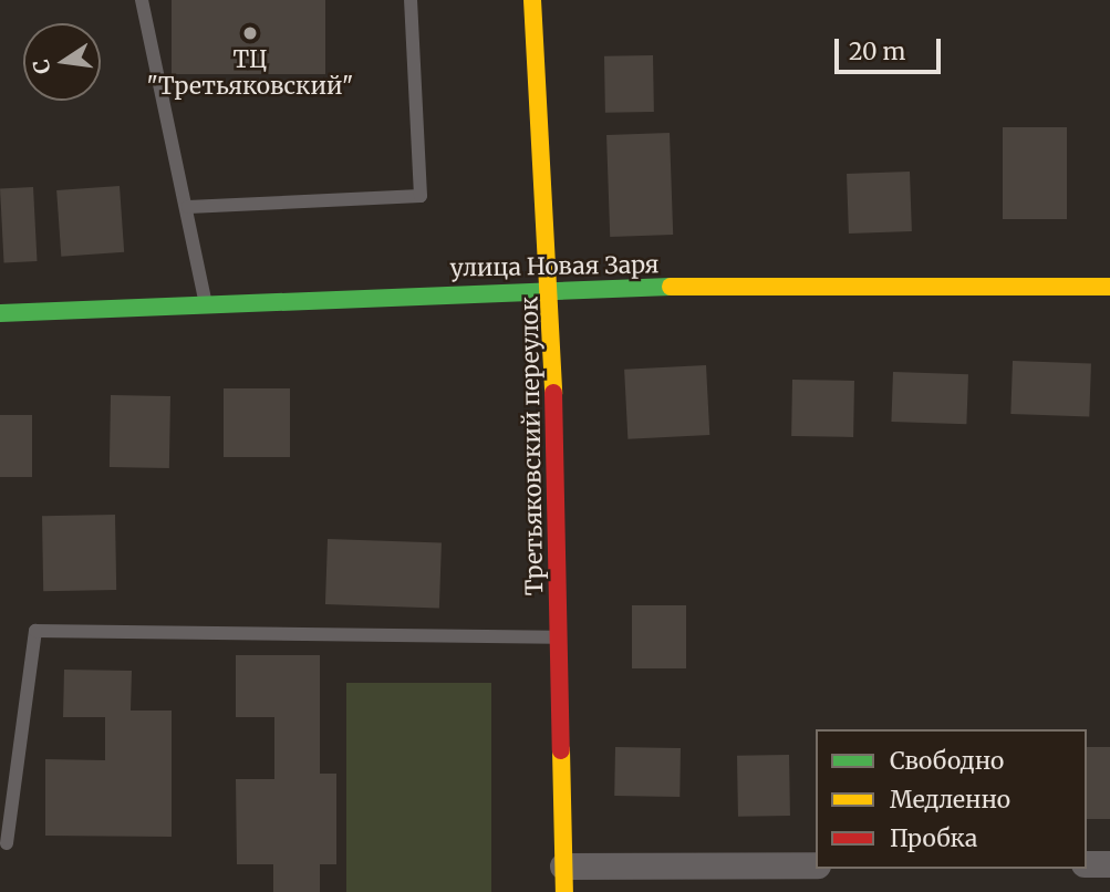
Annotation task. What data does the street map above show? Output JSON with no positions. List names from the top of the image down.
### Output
{
  "streets": {
    "main road": ["улица Новая Заря", "Третьяковский переулок"]
  },
  "crossings": [
    ["улица Новая Заря", "Третьяковский переулок"]
  ],
  "places": ["ТЦ \"Третьяковский\""],
  "legend": ["Свободно", "Медленно", "Пробка"],
  "scale_bar": "20 m",
  "north": "left"
}
